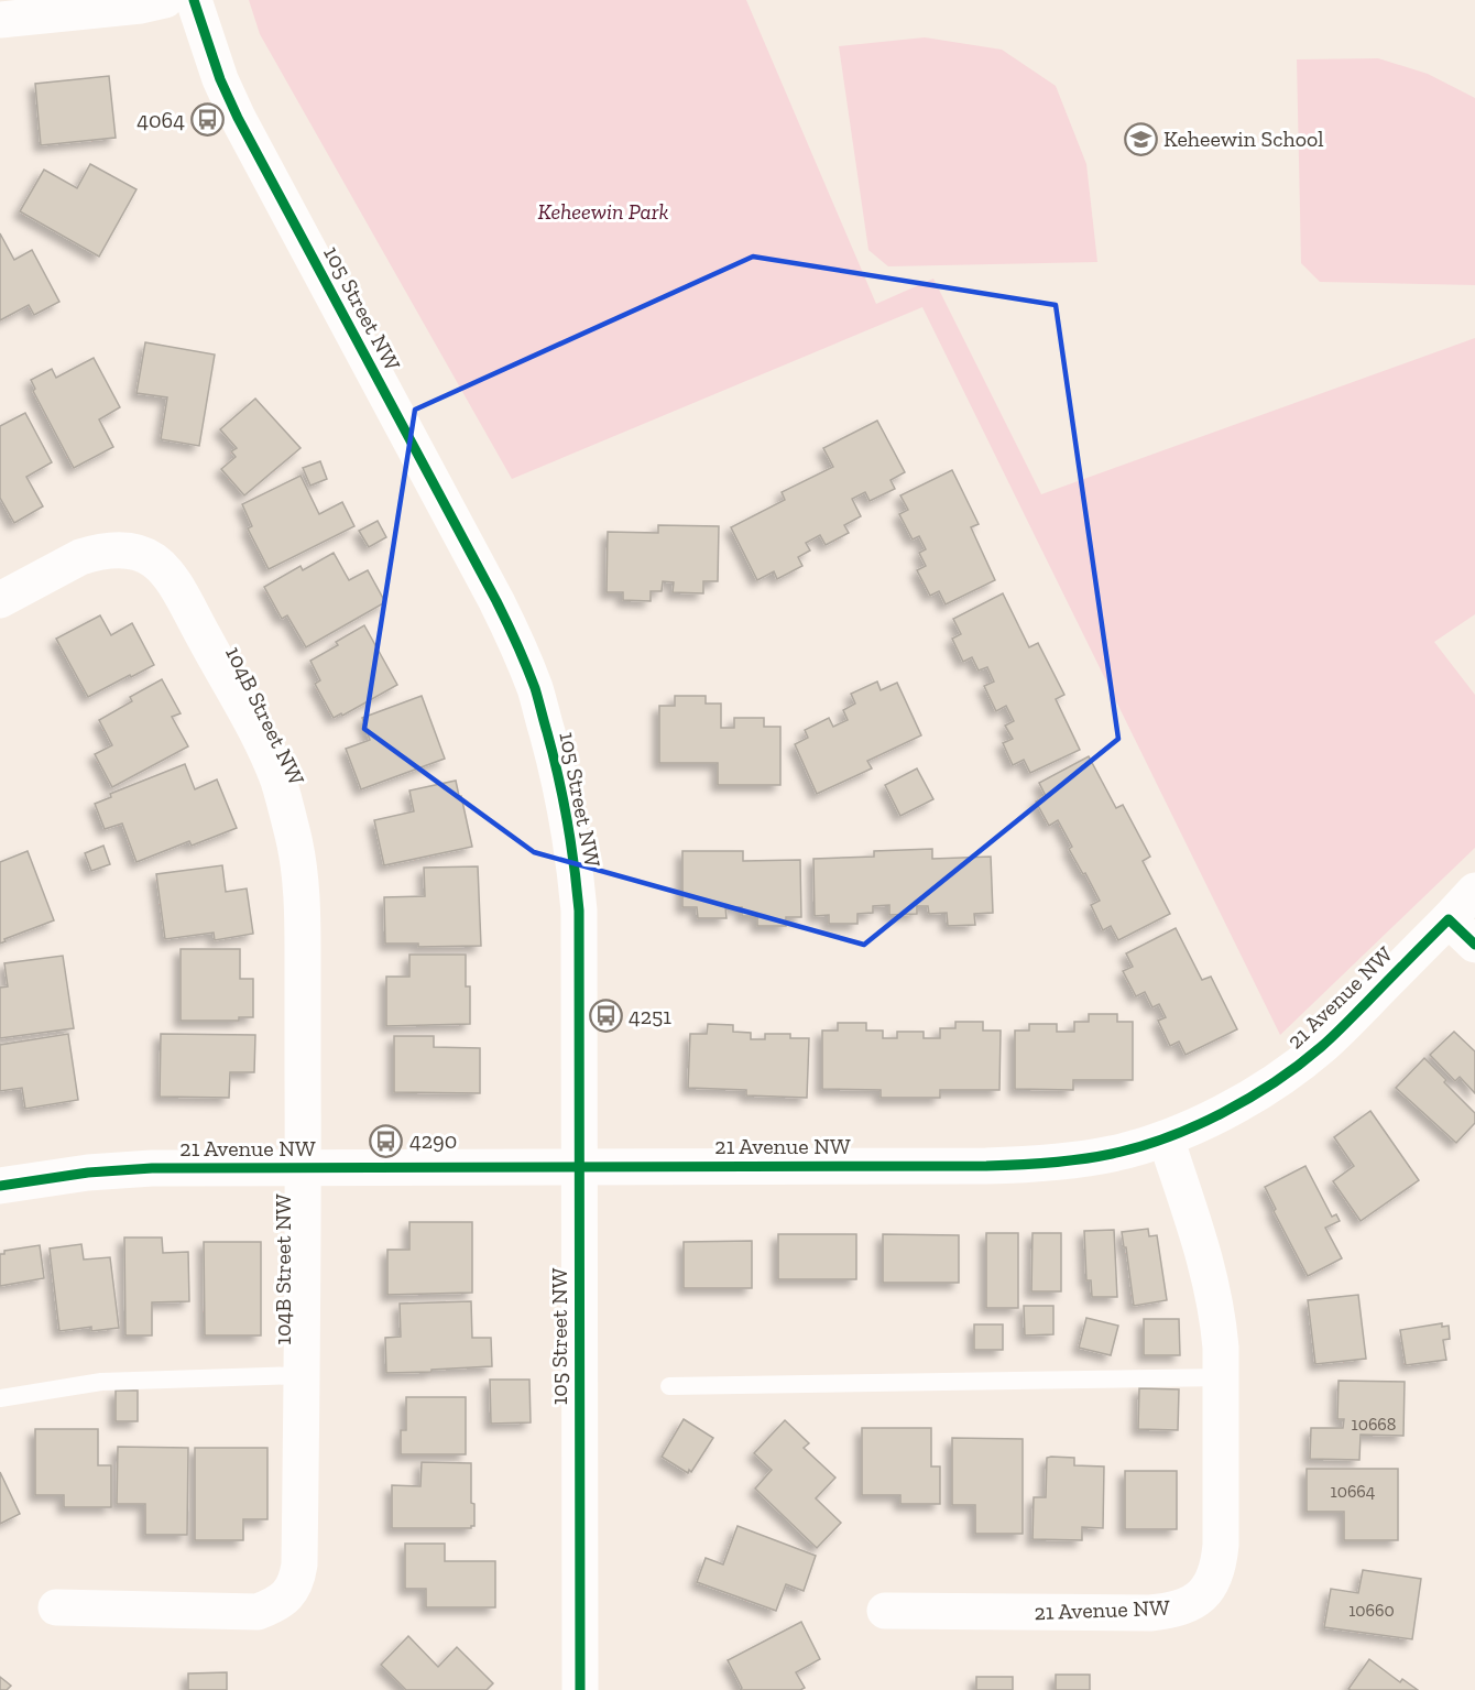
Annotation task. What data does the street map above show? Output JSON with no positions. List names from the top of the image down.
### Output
{
  "streets": {
    "street": ["105 Street NW", "104B Street NW", "21 Avenue NW"]
  },
  "crossings": [
    ["105 Street NW", "21 Avenue NW"],
    ["104B Street NW", "21 Avenue NW"]
  ],
  "parks": ["Keheewin Park"],
  "places": {
    "bus stop": ["4064", "4251", "4290"],
    "school or university": ["Keheewin School"]
  },
  "house_numbers": ["10668", "10664", "10660"]
}
